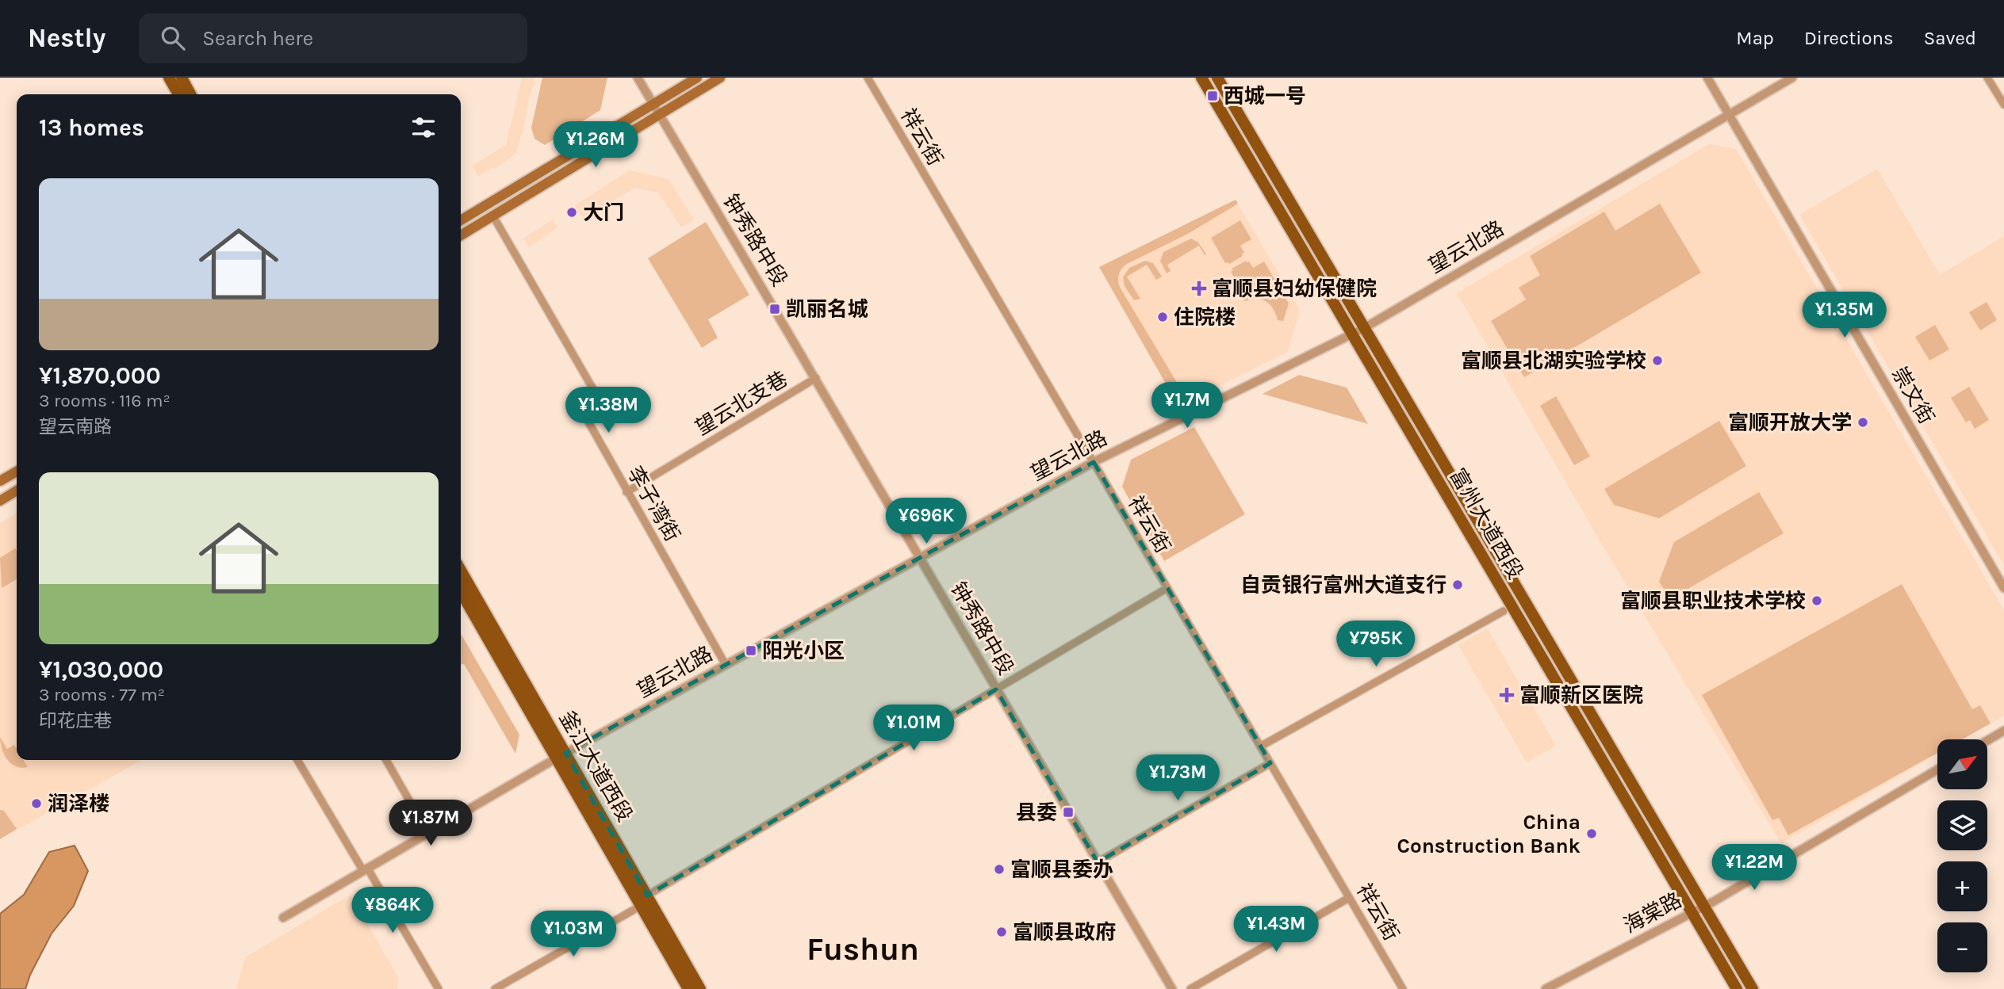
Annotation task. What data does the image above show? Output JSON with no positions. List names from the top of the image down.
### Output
{
  "streets": {
    "main road": ["富州大道西段", "釜江大道西段"],
    "street": [
      "祥云街",
      "钟秀路中段",
      "望云北路",
      "崇文街",
      "望云北支巷",
      "李子湾街",
      "海棠路"
    ]
  },
  "crossings": [
    ["祥云街", "望云北路"],
    ["钟秀路中段", "望云北路"],
    ["钟秀路中段", "望云北支巷"],
    ["望云北路", "崇文街"],
    ["望云北路", "李子湾街"],
    ["望云北路", "富州大道西段"],
    ["望云北路", "釜江大道西段"],
    ["望云北支巷", "李子湾街"],
    ["富州大道西段", "海棠路"]
  ],
  "districts": ["Fushun"],
  "places": {
    "transit": [
      "西城一号",
      "凯丽名城",
      "阳光小区",
      "县委"
    ],
    "other": [
      "大门",
      "住院楼",
      "富顺县北湖实验学校",
      "富顺开放大学",
      "自贡银行富州大道支行",
      "富顺县职业技术学校",
      "润泽楼",
      "China Construction Bank",
      "富顺县委办",
      "富顺县政府"
    ],
    "health": ["富顺县妇幼保健院", "富顺新区医院"]
  },
  "north": "top right",
  "page": {
    "header": "Nestly",
    "search": "Search here",
    "nav": ["Map", "Directions", "Saved"],
    "heading": "13 homes",
    "price": [
      "¥1.26M",
      "¥1.35M",
      "¥1.7M",
      "¥1.38M",
      "¥696K",
      "¥795K",
      "¥1.01M",
      "¥1.73M",
      "¥1.87M",
      "¥1.22M",
      "¥864K",
      "¥1.43M",
      "¥1.03M"
    ],
    "list": [
      {
        "name": "¥1,870,000",
        "note": "3 rooms · 116 m² · 望云南路"
      },
      {
        "name": "¥1,030,000",
        "note": "3 rooms · 77 m² · 印花庄巷"
      }
    ],
    "map_buttons": ["+", "−"]
  }
}
